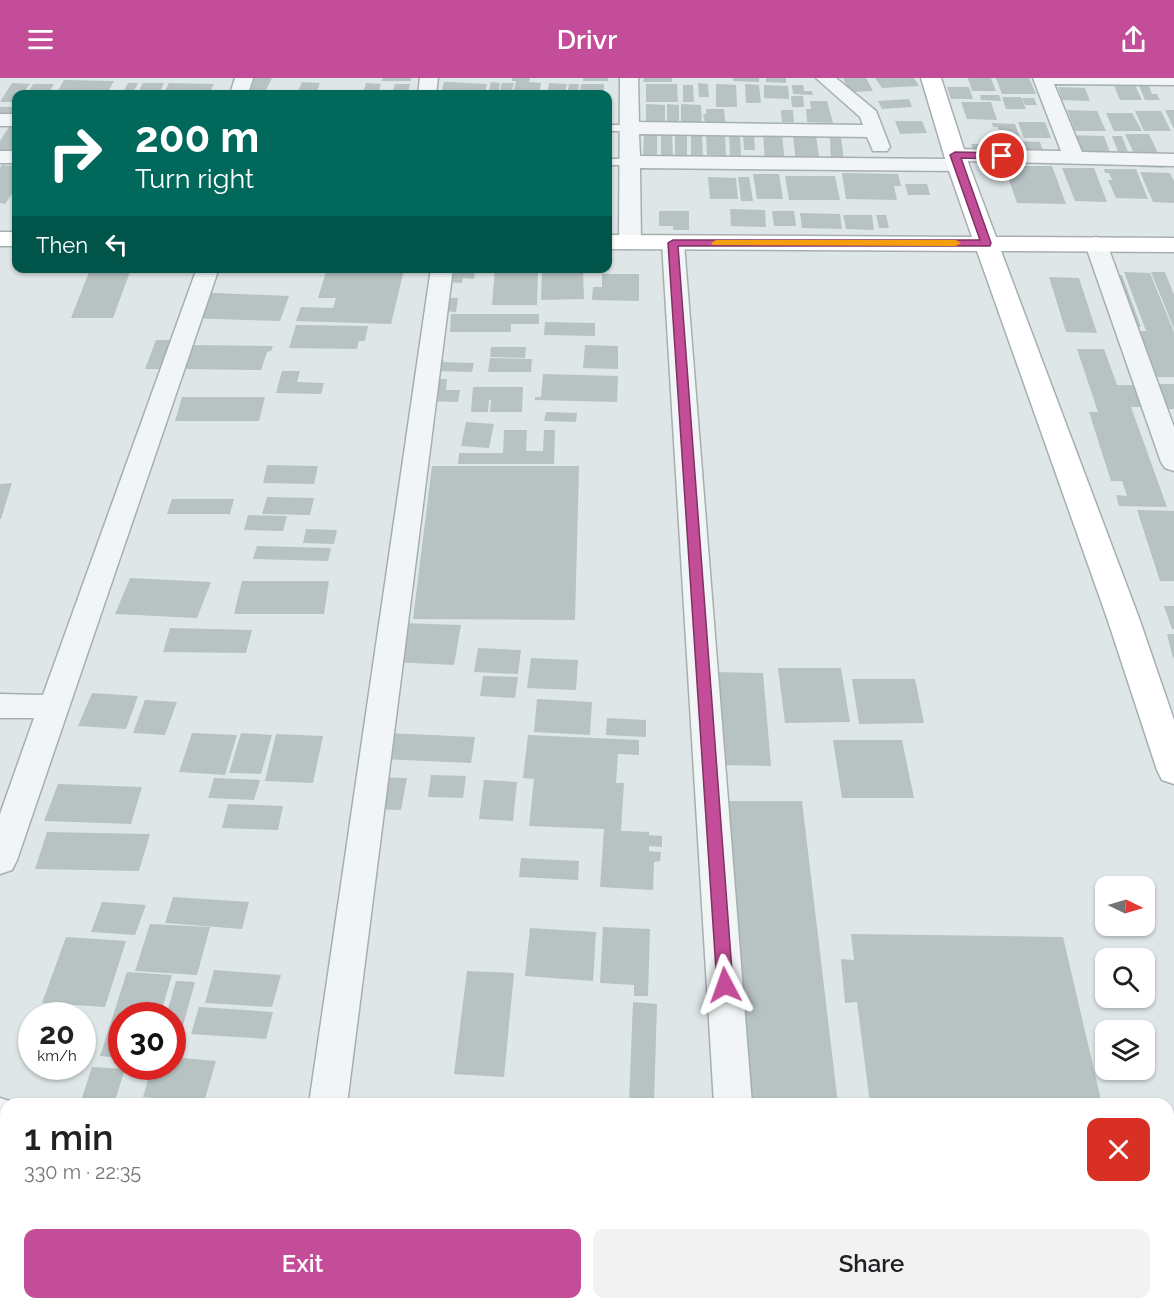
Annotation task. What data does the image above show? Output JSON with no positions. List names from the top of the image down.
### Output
{
  "north": "right",
  "page": {
    "header": "Drivr",
    "turn": ["200 m", "Turn right"],
    "then": "Then",
    "speed": "20 km/h",
    "limit": "30",
    "heading": ["1 min", "330 m · 22:35"],
    "buttons": ["Exit", "Share"]
  }
}
